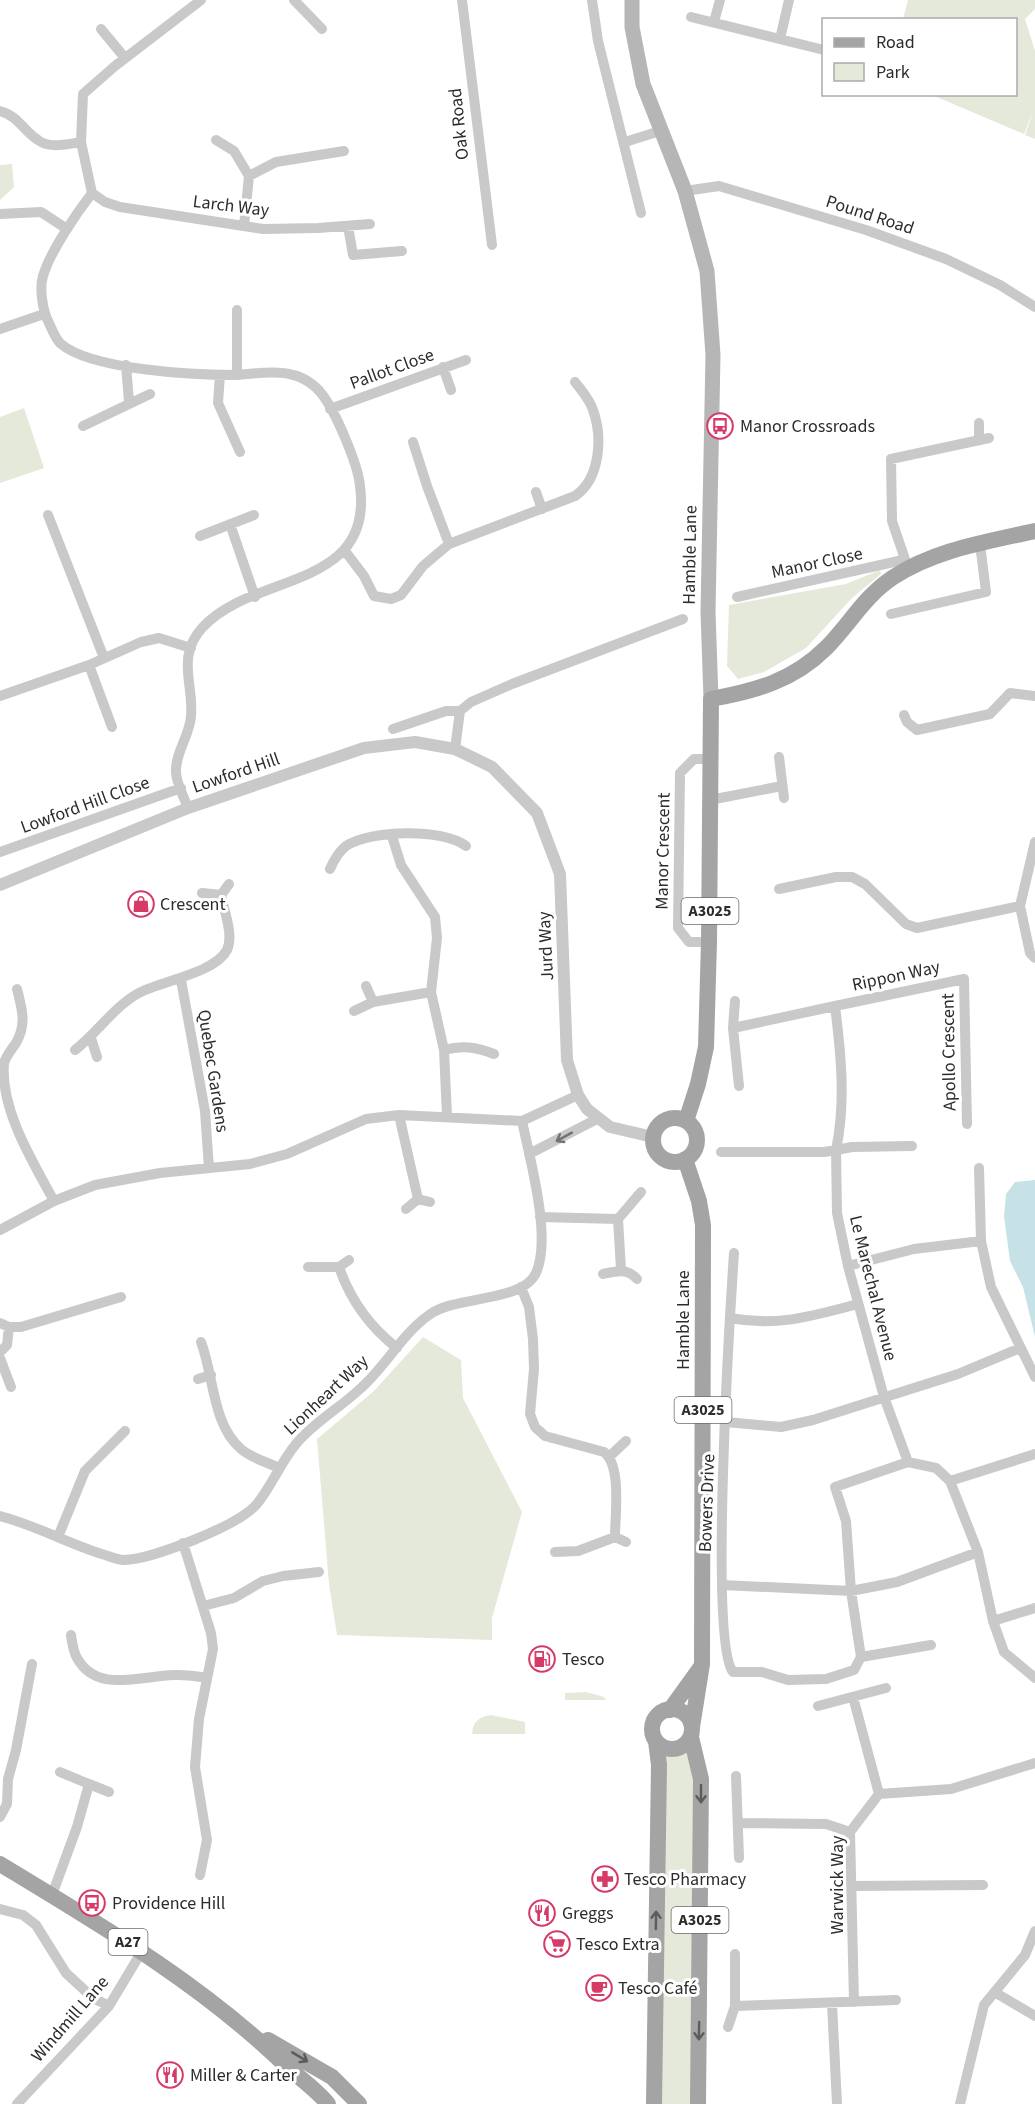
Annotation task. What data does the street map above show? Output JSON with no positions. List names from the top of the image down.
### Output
{
  "streets": {
    "main road": ["Hamble Lane", "A3025", "A27"],
    "street": [
      "Oak Road",
      "Larch Way",
      "Pound Road",
      "Pallot Close",
      "Manor Close",
      "Lowford Hill",
      "Lowford Hill Close",
      "Manor Crescent",
      "Jurd Way",
      "Rippon Way",
      "Apollo Crescent",
      "Quebec Gardens",
      "Le Marechal Avenue",
      "Lionheart Way",
      "Bowers Drive",
      "Warwick Way",
      "Windmill Lane"
    ]
  },
  "crossings": [
    ["Pound Road", "Hamble Lane"],
    ["Hamble Lane", "Manor Crescent"],
    ["Hamble Lane", "A3025"],
    ["Hamble Lane", "Jurd Way"],
    ["Lowford Hill", "Jurd Way"],
    ["Rippon Way", "Apollo Crescent"],
    ["Rippon Way", "Le Marechal Avenue"],
    ["A27", "Windmill Lane"]
  ],
  "places": {
    "bus stop": ["Manor Crossroads", "Providence Hill"],
    "shop": ["Crescent"],
    "fuel station": ["Tesco"],
    "pharmacy": ["Tesco Pharmacy"],
    "restaurant": ["Greggs", "Miller & Carter"],
    "supermarket": ["Tesco Extra"],
    "cafe": ["Tesco Café"]
  },
  "legend": ["Road", "Park"]
}
